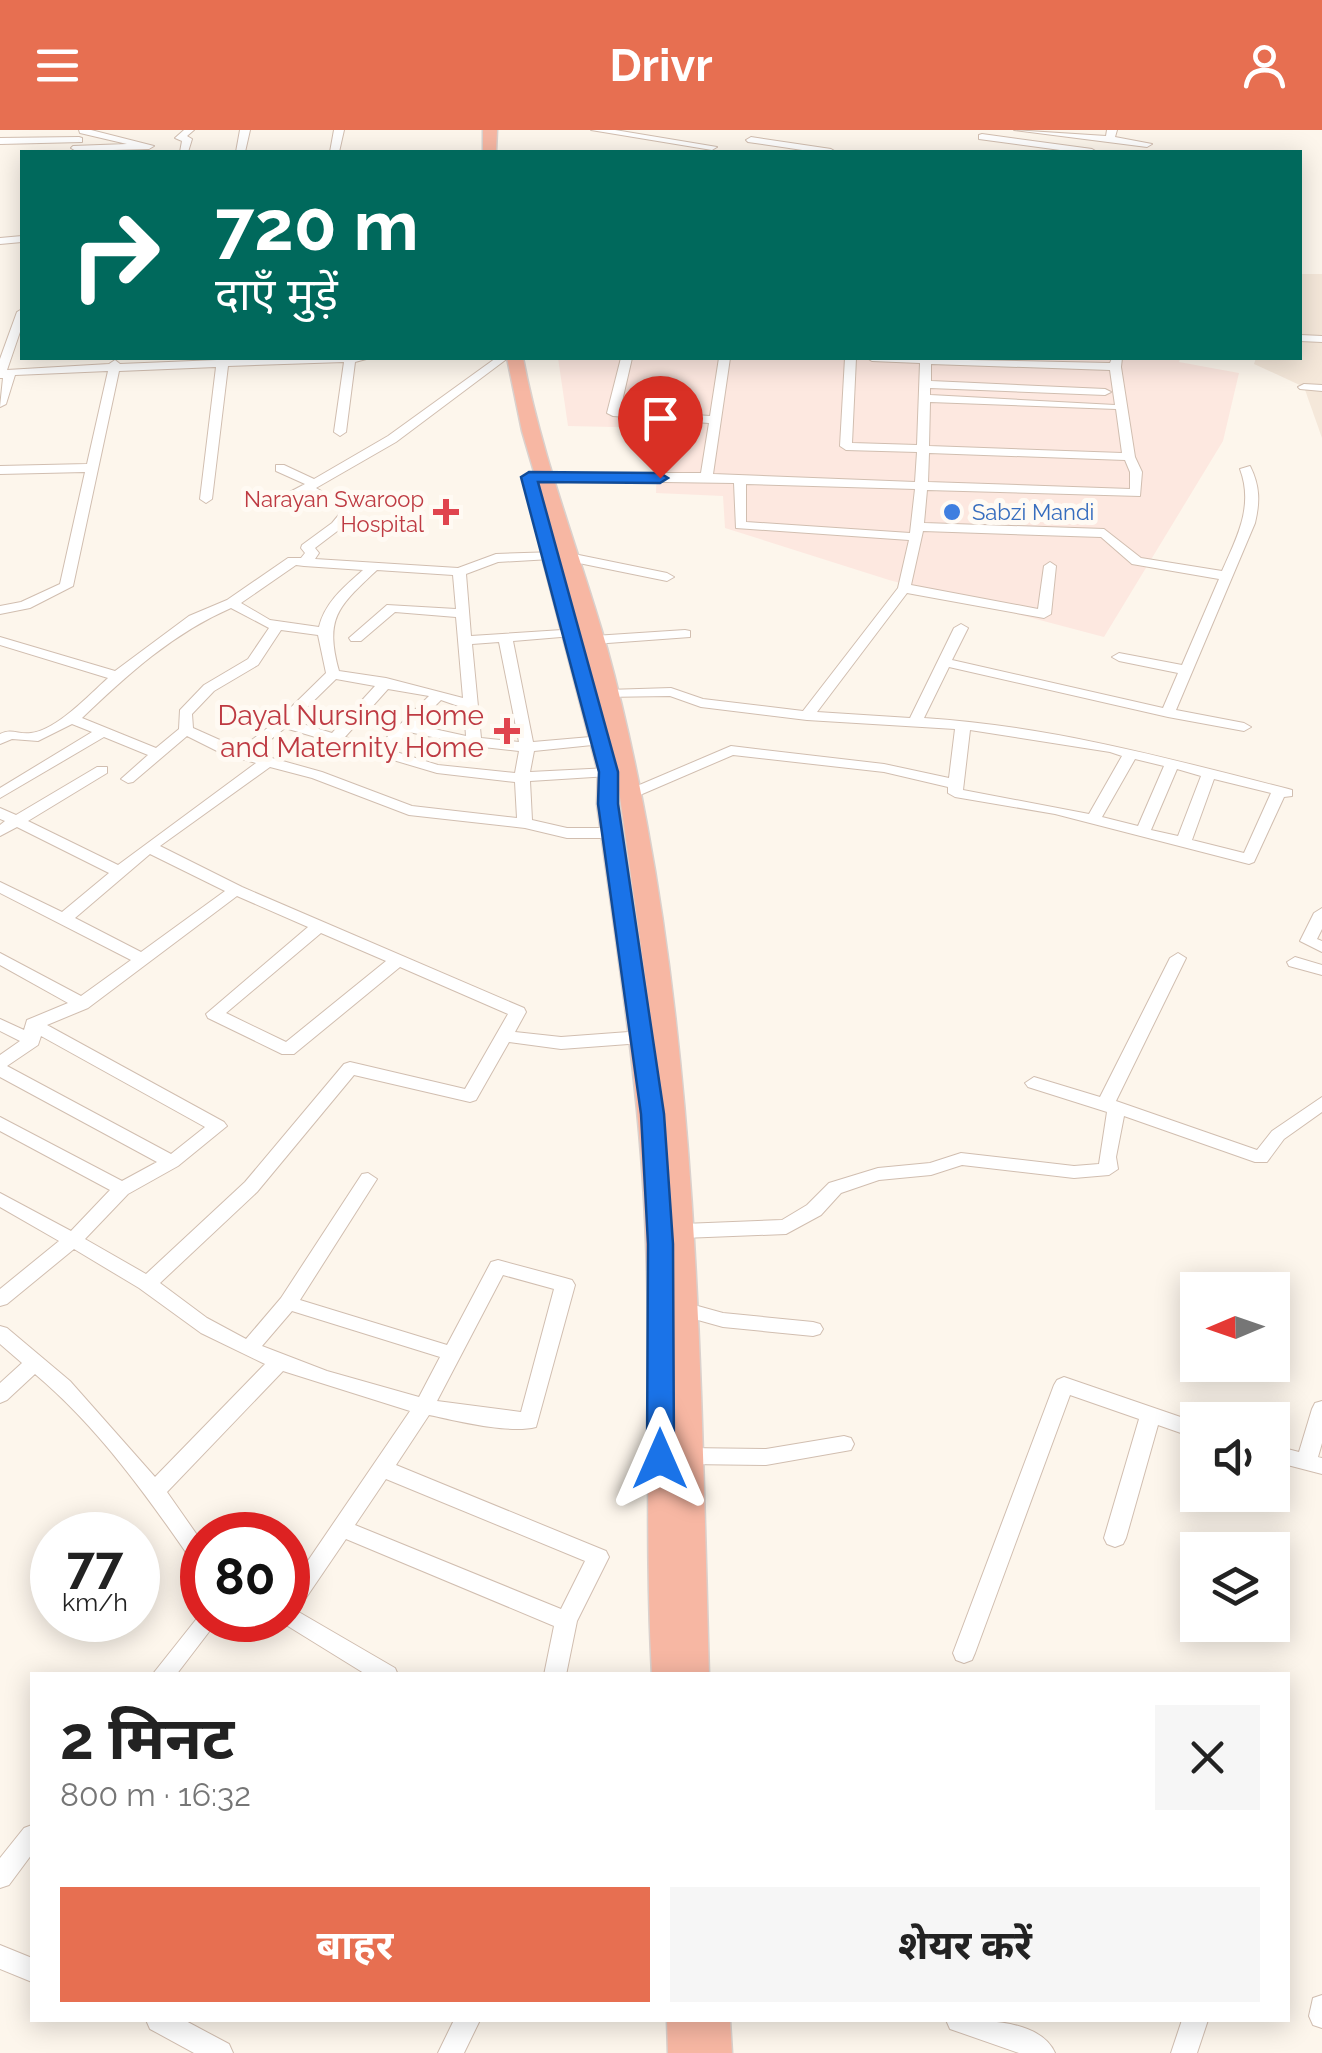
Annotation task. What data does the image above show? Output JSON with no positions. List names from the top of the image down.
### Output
{
  "places": {
    "health": ["Narayan Swaroop Hospital", "Dayal Nursing Home and Maternity Home"],
    "other": ["Sabzi Mandi"]
  },
  "north": "left",
  "page": {
    "header": "Drivr",
    "turn": ["720 m", "दाएँ मुड़ें"],
    "speed": "77 km/h",
    "limit": "80",
    "heading": ["2 मिनट", "800 m · 16:32"],
    "buttons": ["बाहर", "शेयर करें"]
  }
}
